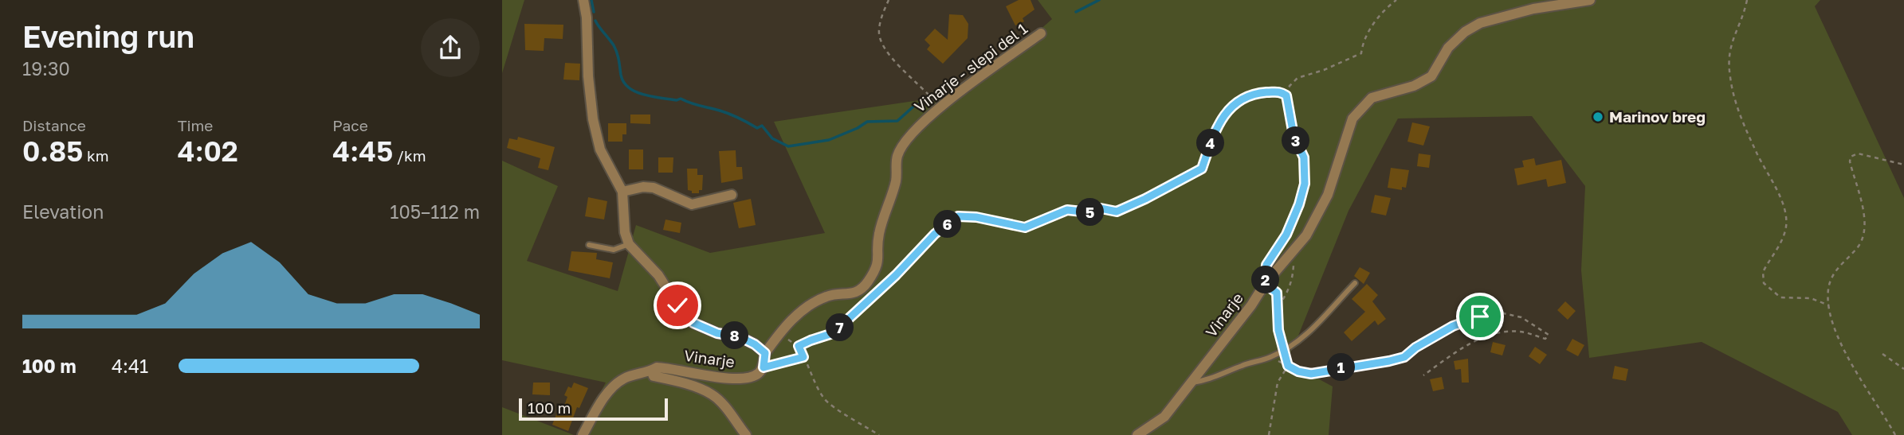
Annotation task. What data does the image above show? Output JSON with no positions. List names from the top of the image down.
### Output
{
  "streets": {
    "street": ["Vinarje - slepi del 1", "Vinarje"]
  },
  "crossings": [
    ["Vinarje - slepi del 1", "Vinarje"]
  ],
  "places": ["Marinov breg"],
  "scale_bar": "100 m",
  "page": {
    "heading": ["Evening run", "19:30"],
    "stats": [
      ["Distance", "0.85 km"],
      ["Time", "4:02"],
      ["Pace", "4:45 /km"]
    ],
    "pins": [
      "3",
      "4",
      "5",
      "6",
      "2",
      "7",
      "8",
      "1"
    ],
    "chart": ["Elevation", "105–112 m"],
    "list": [
      {
        "name": "100 m",
        "note": "4:41"
      }
    ],
    "scale": "100 m"
  }
}
